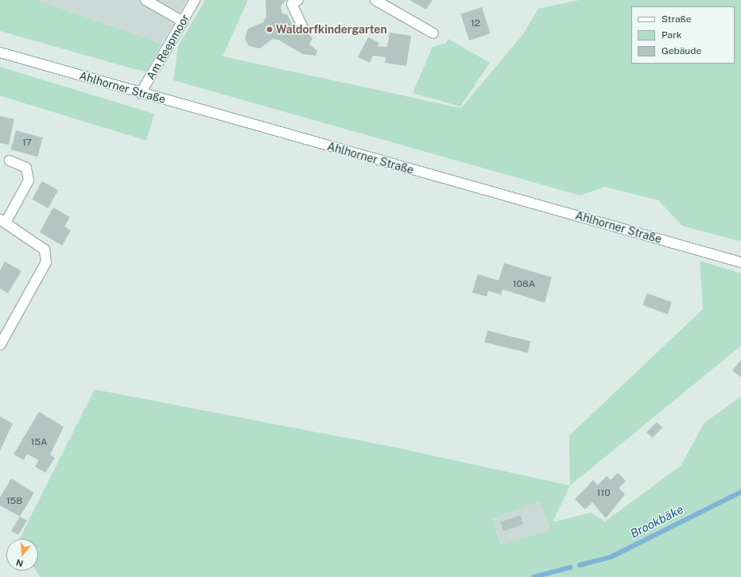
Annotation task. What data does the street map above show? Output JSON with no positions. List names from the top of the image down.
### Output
{
  "streets": {
    "street": ["Am Reepmoor", "Ahlhorner Straße"]
  },
  "crossings": [
    ["Am Reepmoor", "Ahlhorner Straße"]
  ],
  "water": ["Brookbäke"],
  "places": ["Waldorfkindergarten"],
  "house_numbers": [
    "12",
    "17",
    "108A",
    "15A",
    "110",
    "15B"
  ],
  "legend": ["Straße", "Park", "Gebäude"],
  "north": "bottom"
}
